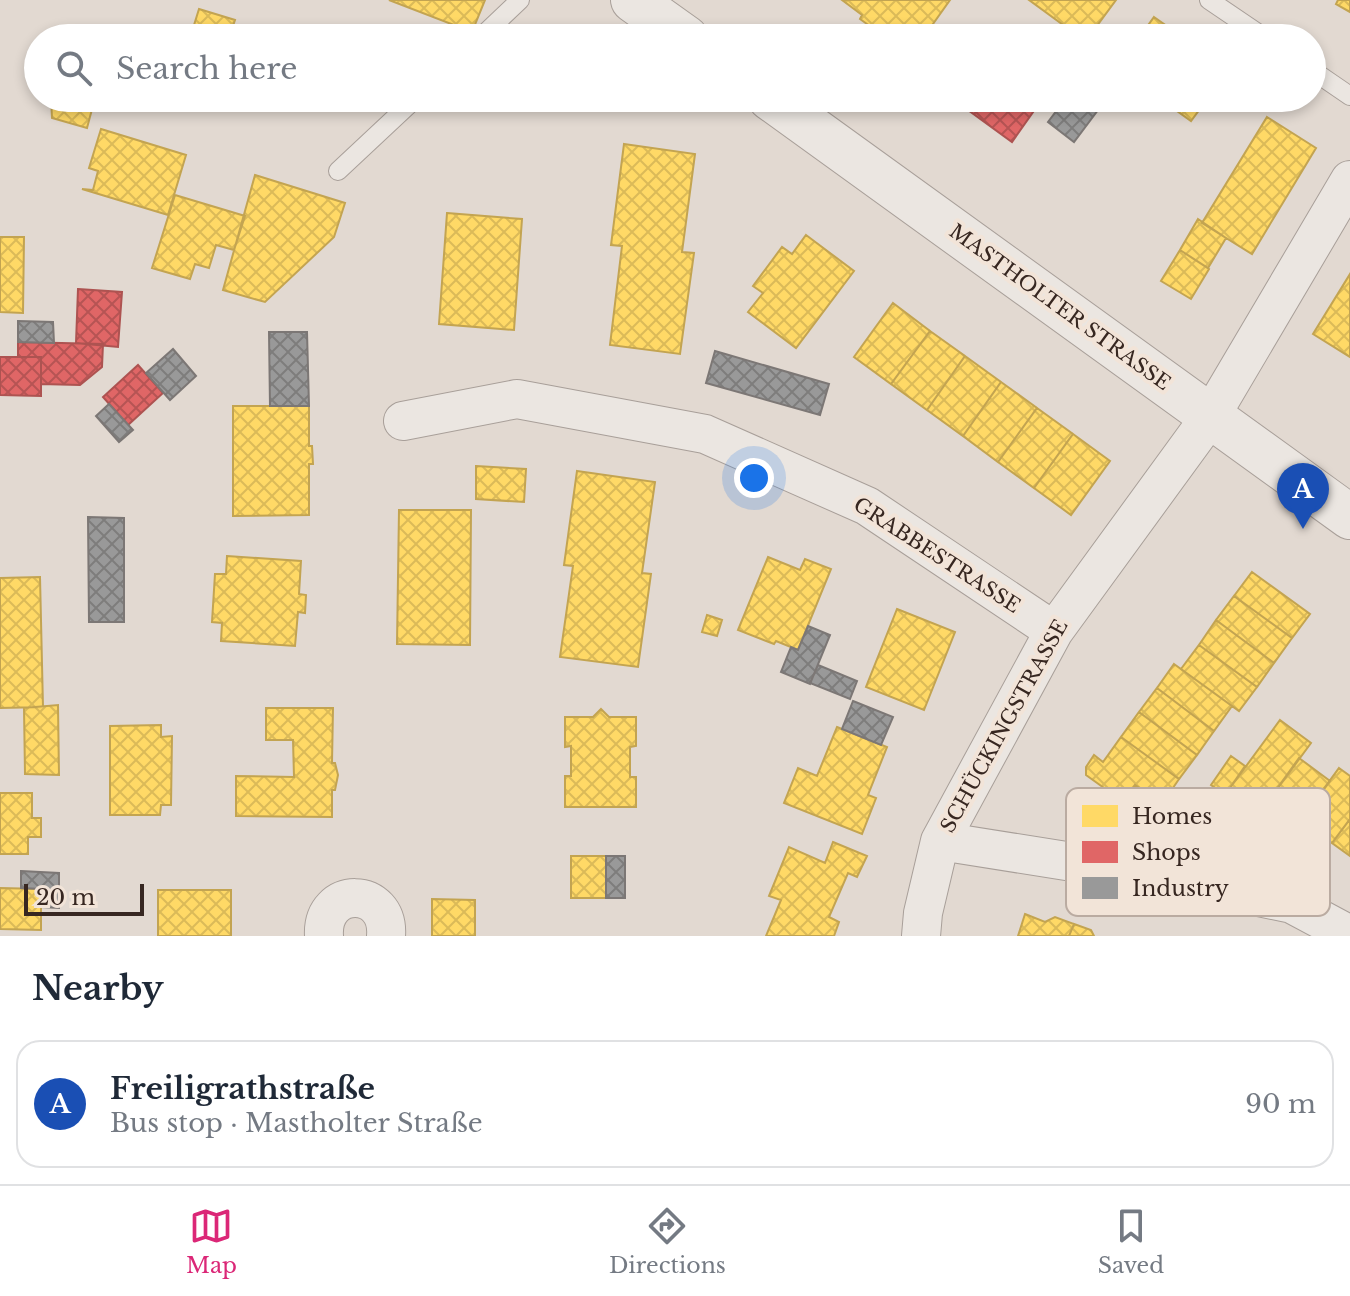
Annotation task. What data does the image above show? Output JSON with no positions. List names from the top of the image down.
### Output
{
  "streets": {
    "street": ["MASTHOLTER STRASSE", "GRABBESTRASSE", "SCHÜCKINGSTRASSE"]
  },
  "crossings": [
    ["MASTHOLTER STRASSE", "SCHÜCKINGSTRASSE"],
    ["GRABBESTRASSE", "SCHÜCKINGSTRASSE"]
  ],
  "legend": ["Homes", "Shops", "Industry"],
  "scale_bar": "20 m",
  "page": {
    "search": "Search here",
    "pins": "A",
    "scale": "20 m",
    "heading": "Nearby",
    "list": [
      {
        "mark": "A",
        "name": "Freiligrathstraße",
        "note": "Bus stop · Mastholter Straße",
        "value": "90 m"
      }
    ],
    "nav": ["Map", "Directions", "Saved"]
  }
}
